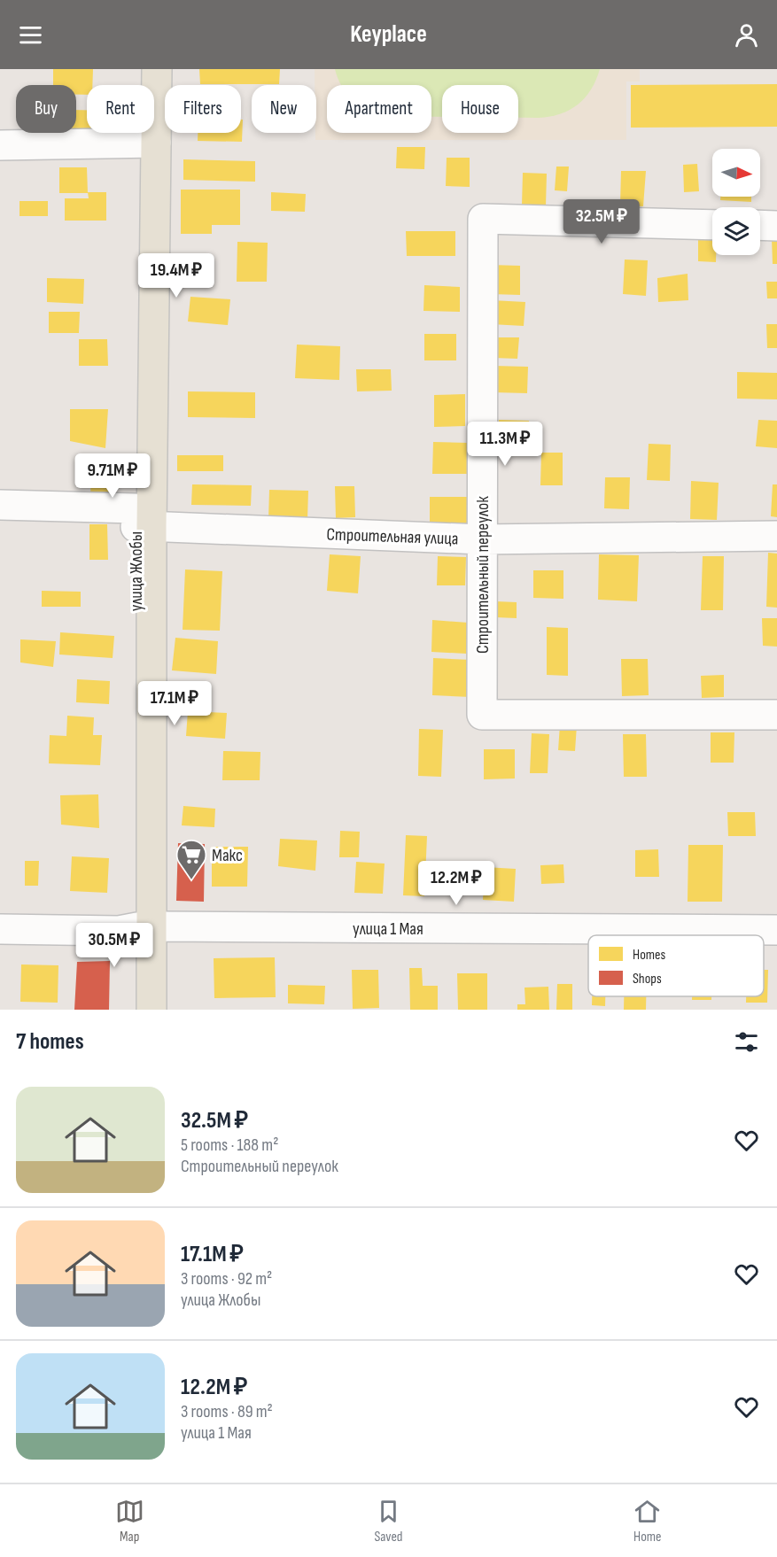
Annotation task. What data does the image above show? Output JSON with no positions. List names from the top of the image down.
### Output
{
  "streets": {
    "main road": ["улица Жлобы"],
    "street": ["Строительная улица", "Строительный переулок", "улица 1 Мая"]
  },
  "crossings": [
    ["Строительная улица", "улица Жлобы"],
    ["Строительная улица", "Строительный переулок"],
    ["улица Жлобы", "улица 1 Мая"]
  ],
  "places": {
    "supermarket": ["Макс"]
  },
  "legend": ["Homes", "Shops"],
  "north": "right",
  "page": {
    "header": "Keyplace",
    "chip": [
      "Buy",
      "Rent",
      "Filters",
      "New",
      "Apartment",
      "House"
    ],
    "price": [
      "32.5M ₽",
      "19.4M ₽",
      "11.3M ₽",
      "9.71M ₽",
      "17.1M ₽",
      "12.2M ₽",
      "30.5M ₽"
    ],
    "heading": "7 homes",
    "list": [
      {
        "name": "32.5M ₽",
        "note": "5 rooms · 188 m² · Строительный переулок"
      },
      {
        "name": "17.1M ₽",
        "note": "3 rooms · 92 m² · улица Жлобы"
      },
      {
        "name": "12.2M ₽",
        "note": "3 rooms · 89 m² · улица 1 Мая"
      }
    ],
    "tabs": ["Map", "Saved", "Home"]
  }
}
